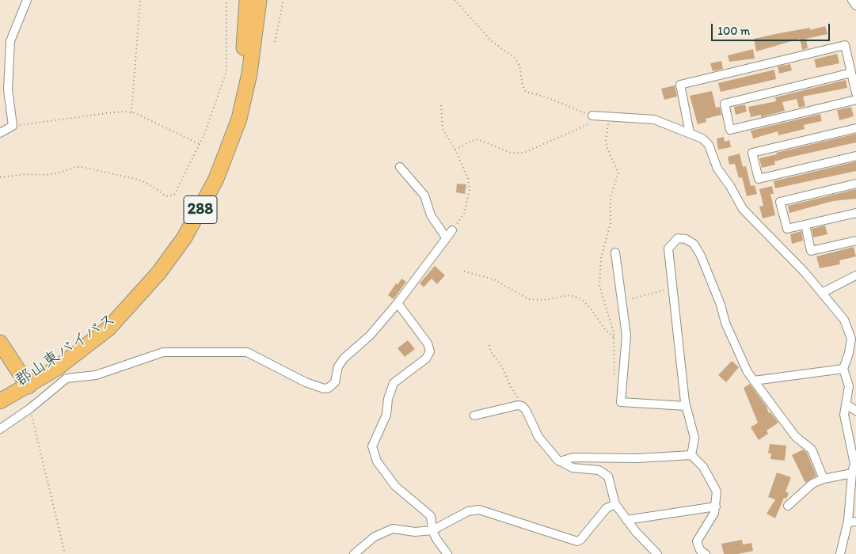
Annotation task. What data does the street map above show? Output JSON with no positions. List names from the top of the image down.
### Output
{
  "streets": {
    "highway": ["288", "郡山東バイパス"]
  },
  "scale_bar": "100 m"
}
